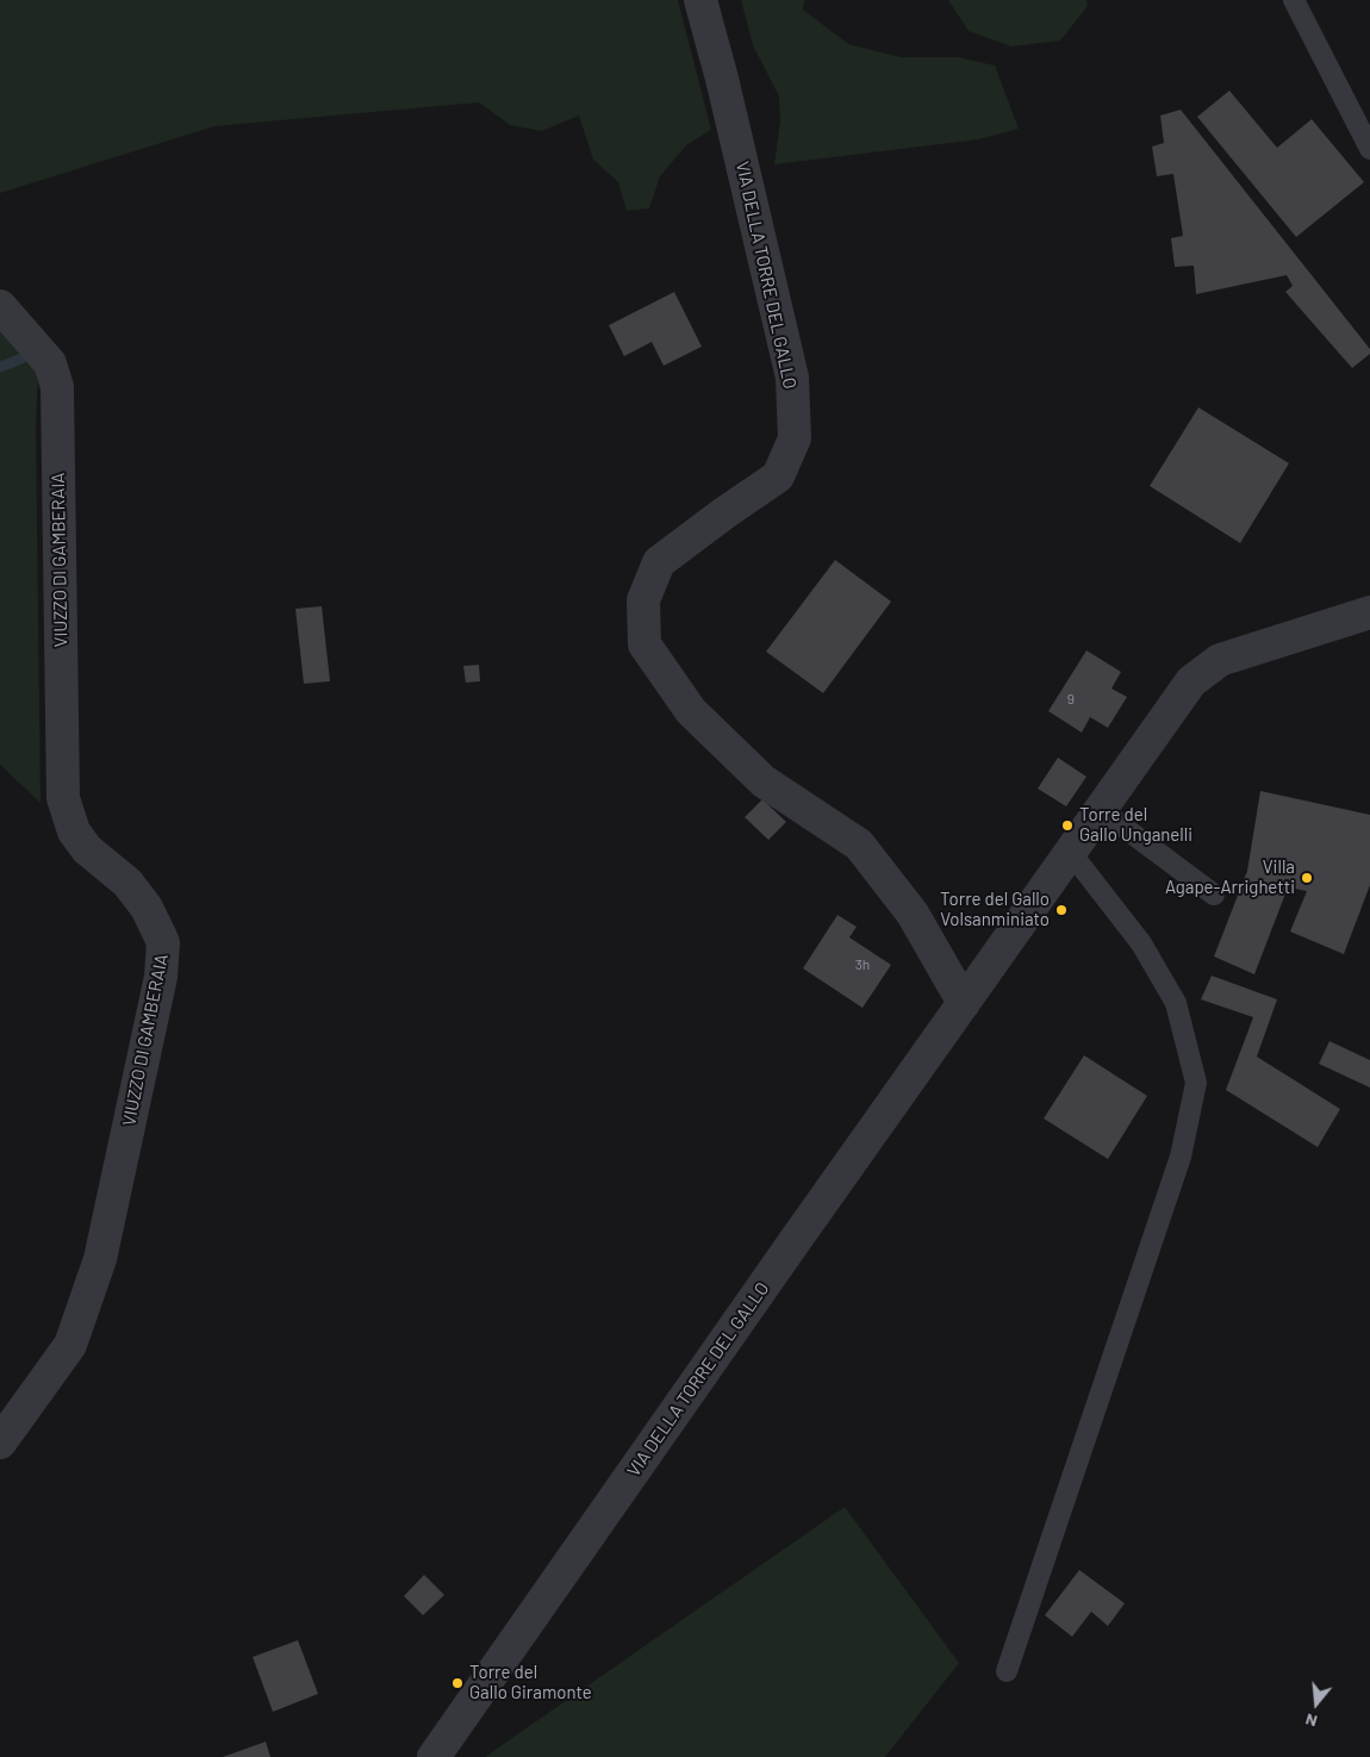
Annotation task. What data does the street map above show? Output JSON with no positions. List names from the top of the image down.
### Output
{
  "streets": {
    "street": ["VIA DELLA TORRE DEL GALLO", "VIUZZO DI GAMBERAIA"]
  },
  "places": [
    "Torre del Gallo Unganelli",
    "Villa Agape-Arrighetti",
    "Torre del Gallo Volsanminiato",
    "Torre del Gallo Giramonte"
  ],
  "house_numbers": ["9", "3h"],
  "north": "bottom"
}
